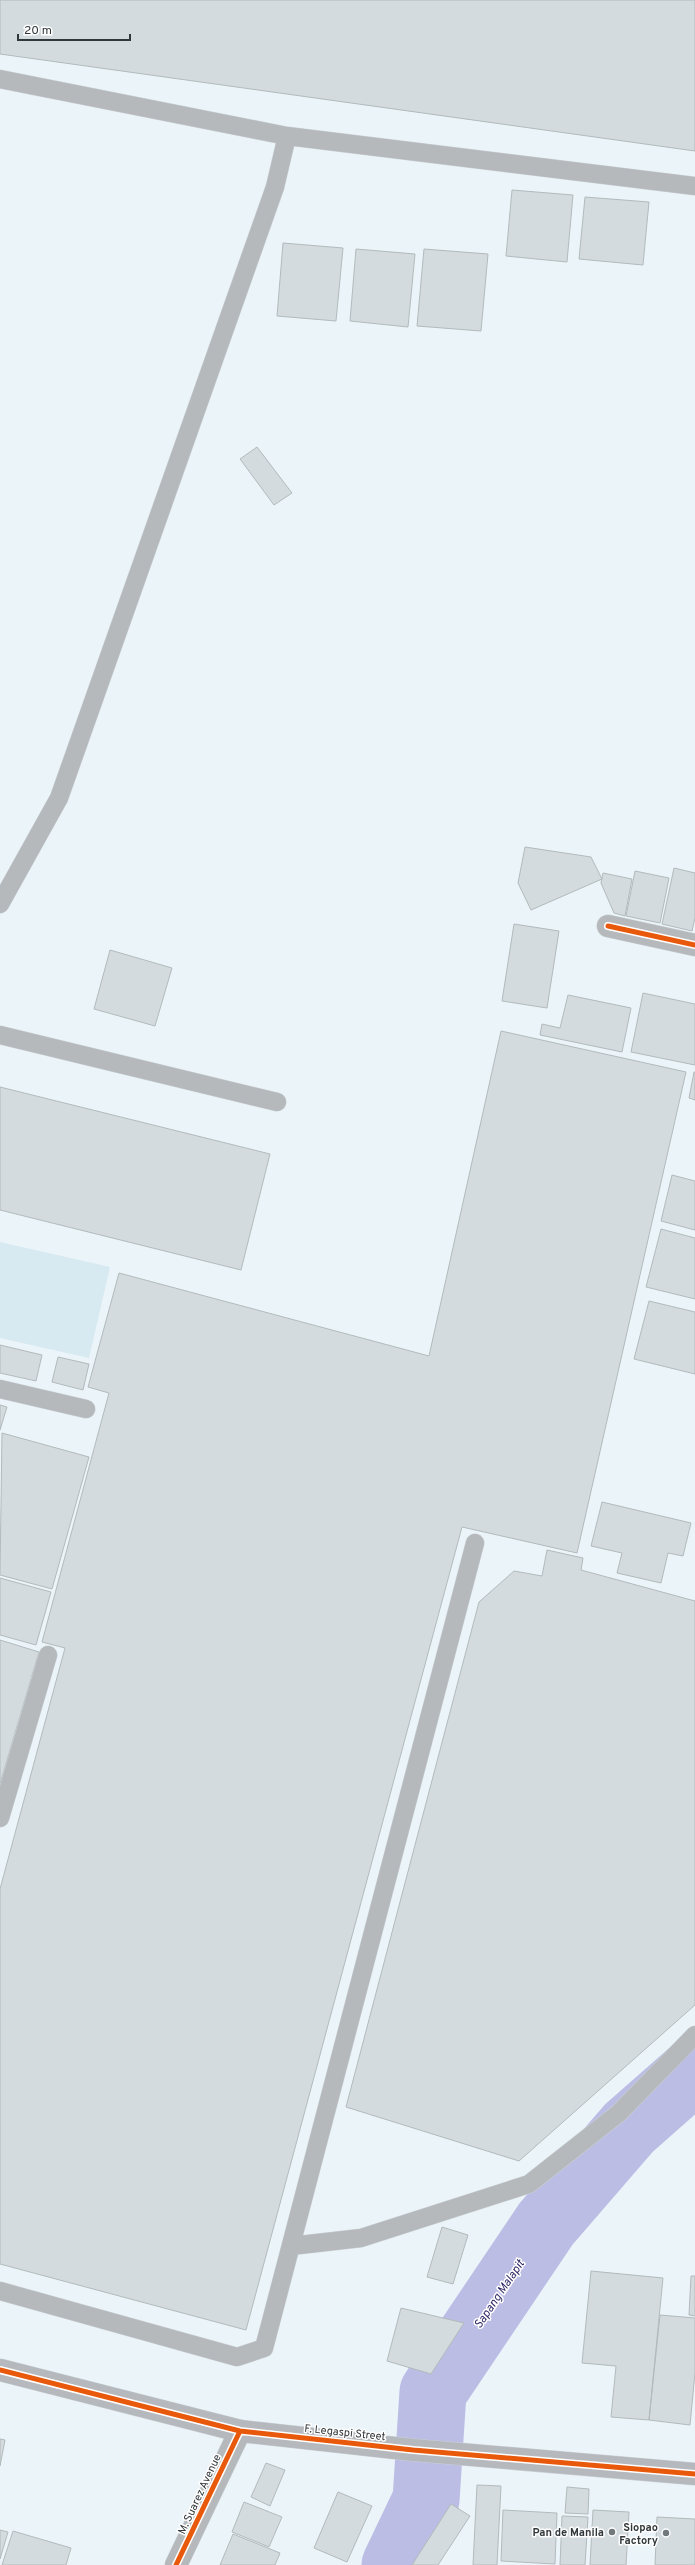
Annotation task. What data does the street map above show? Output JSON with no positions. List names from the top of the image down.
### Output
{
  "streets": {
    "main road": ["F. Legaspi Street"],
    "street": ["M. Suarez Avenue"]
  },
  "crossings": [
    ["F. Legaspi Street", "M. Suarez Avenue"]
  ],
  "water": ["Sapang Malapit"],
  "places": ["Pan de Manila", "Siopao Factory"],
  "scale_bar": "20 m"
}
